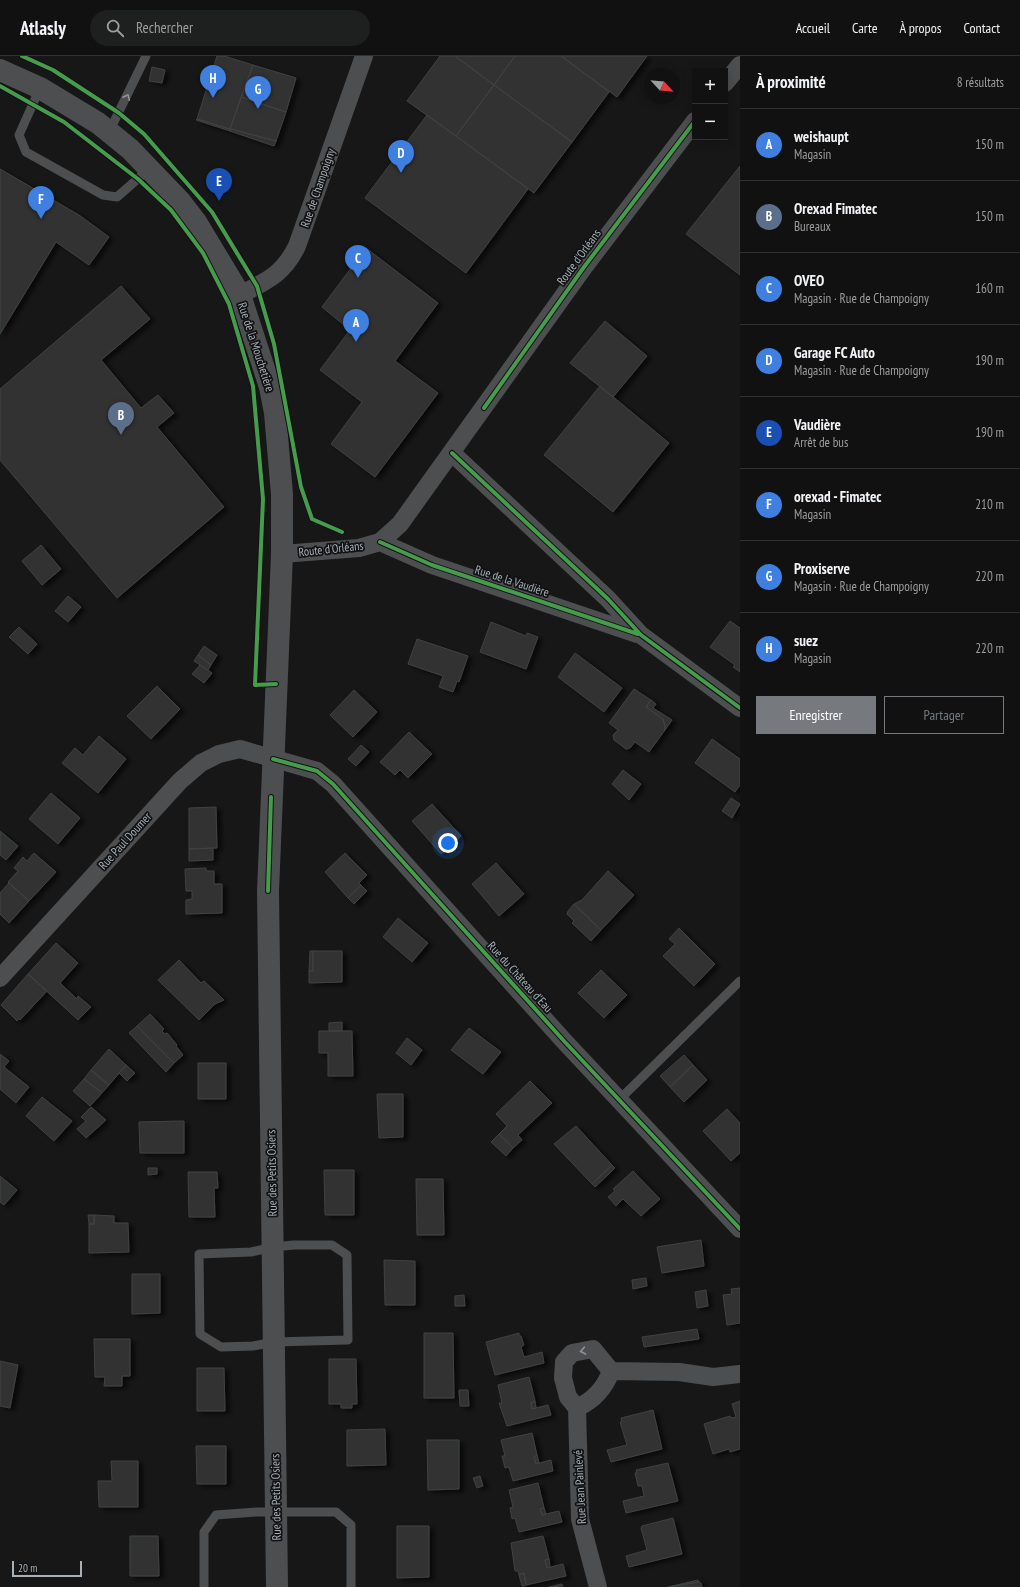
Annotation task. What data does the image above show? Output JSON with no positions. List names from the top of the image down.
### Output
{
  "streets": {
    "street": [
      "Rue de Champoigny",
      "Route d'Orléans",
      "Rue de la Mouchetière",
      "Rue de la Vaudière",
      "Rue Paul Doumer",
      "Rue du Château d'Eau",
      "Rue des Petits Osiers",
      "Rue Jean Painlevé"
    ]
  },
  "crossings": [
    ["Rue de Champoigny", "Rue de la Mouchetière"],
    ["Route d'Orléans", "Rue de la Mouchetière"],
    ["Route d'Orléans", "Rue de la Vaudière"],
    ["Rue de la Mouchetière", "Rue Paul Doumer"],
    ["Rue de la Mouchetière", "Rue du Château d'Eau"],
    ["Rue de la Mouchetière", "Rue des Petits Osiers"],
    ["Rue Paul Doumer", "Rue du Château d'Eau"],
    ["Rue Paul Doumer", "Rue des Petits Osiers"],
    ["Rue du Château d'Eau", "Rue des Petits Osiers"]
  ],
  "scale_bar": "20 m",
  "north": "bottom right",
  "page": {
    "header": "Atlasly",
    "search": "Rechercher",
    "nav": [
      "Accueil",
      "Carte",
      "À propos",
      "Contact"
    ],
    "heading": ["À proximité", "8 résultats"],
    "pins": [
      "H",
      "G",
      "D",
      "E",
      "F",
      "C",
      "A",
      "B"
    ],
    "map_buttons": ["+", "−"],
    "list": [
      {
        "mark": "A",
        "name": "weishaupt",
        "note": "Magasin",
        "value": "150 m"
      },
      {
        "mark": "B",
        "name": "Orexad Fimatec",
        "note": "Bureaux",
        "value": "150 m"
      },
      {
        "mark": "C",
        "name": "OVEO",
        "note": "Magasin · Rue de Champoigny",
        "value": "160 m"
      },
      {
        "mark": "D",
        "name": "Garage FC Auto",
        "note": "Magasin · Rue de Champoigny",
        "value": "190 m"
      },
      {
        "mark": "E",
        "name": "Vaudière",
        "note": "Arrêt de bus",
        "value": "190 m"
      },
      {
        "mark": "F",
        "name": "orexad - Fimatec",
        "note": "Magasin",
        "value": "210 m"
      },
      {
        "mark": "G",
        "name": "Proxiserve",
        "note": "Magasin · Rue de Champoigny",
        "value": "220 m"
      },
      {
        "mark": "H",
        "name": "suez",
        "note": "Magasin",
        "value": "220 m"
      }
    ],
    "buttons": ["Enregistrer", "Partager"],
    "scale": "20 m"
  }
}
